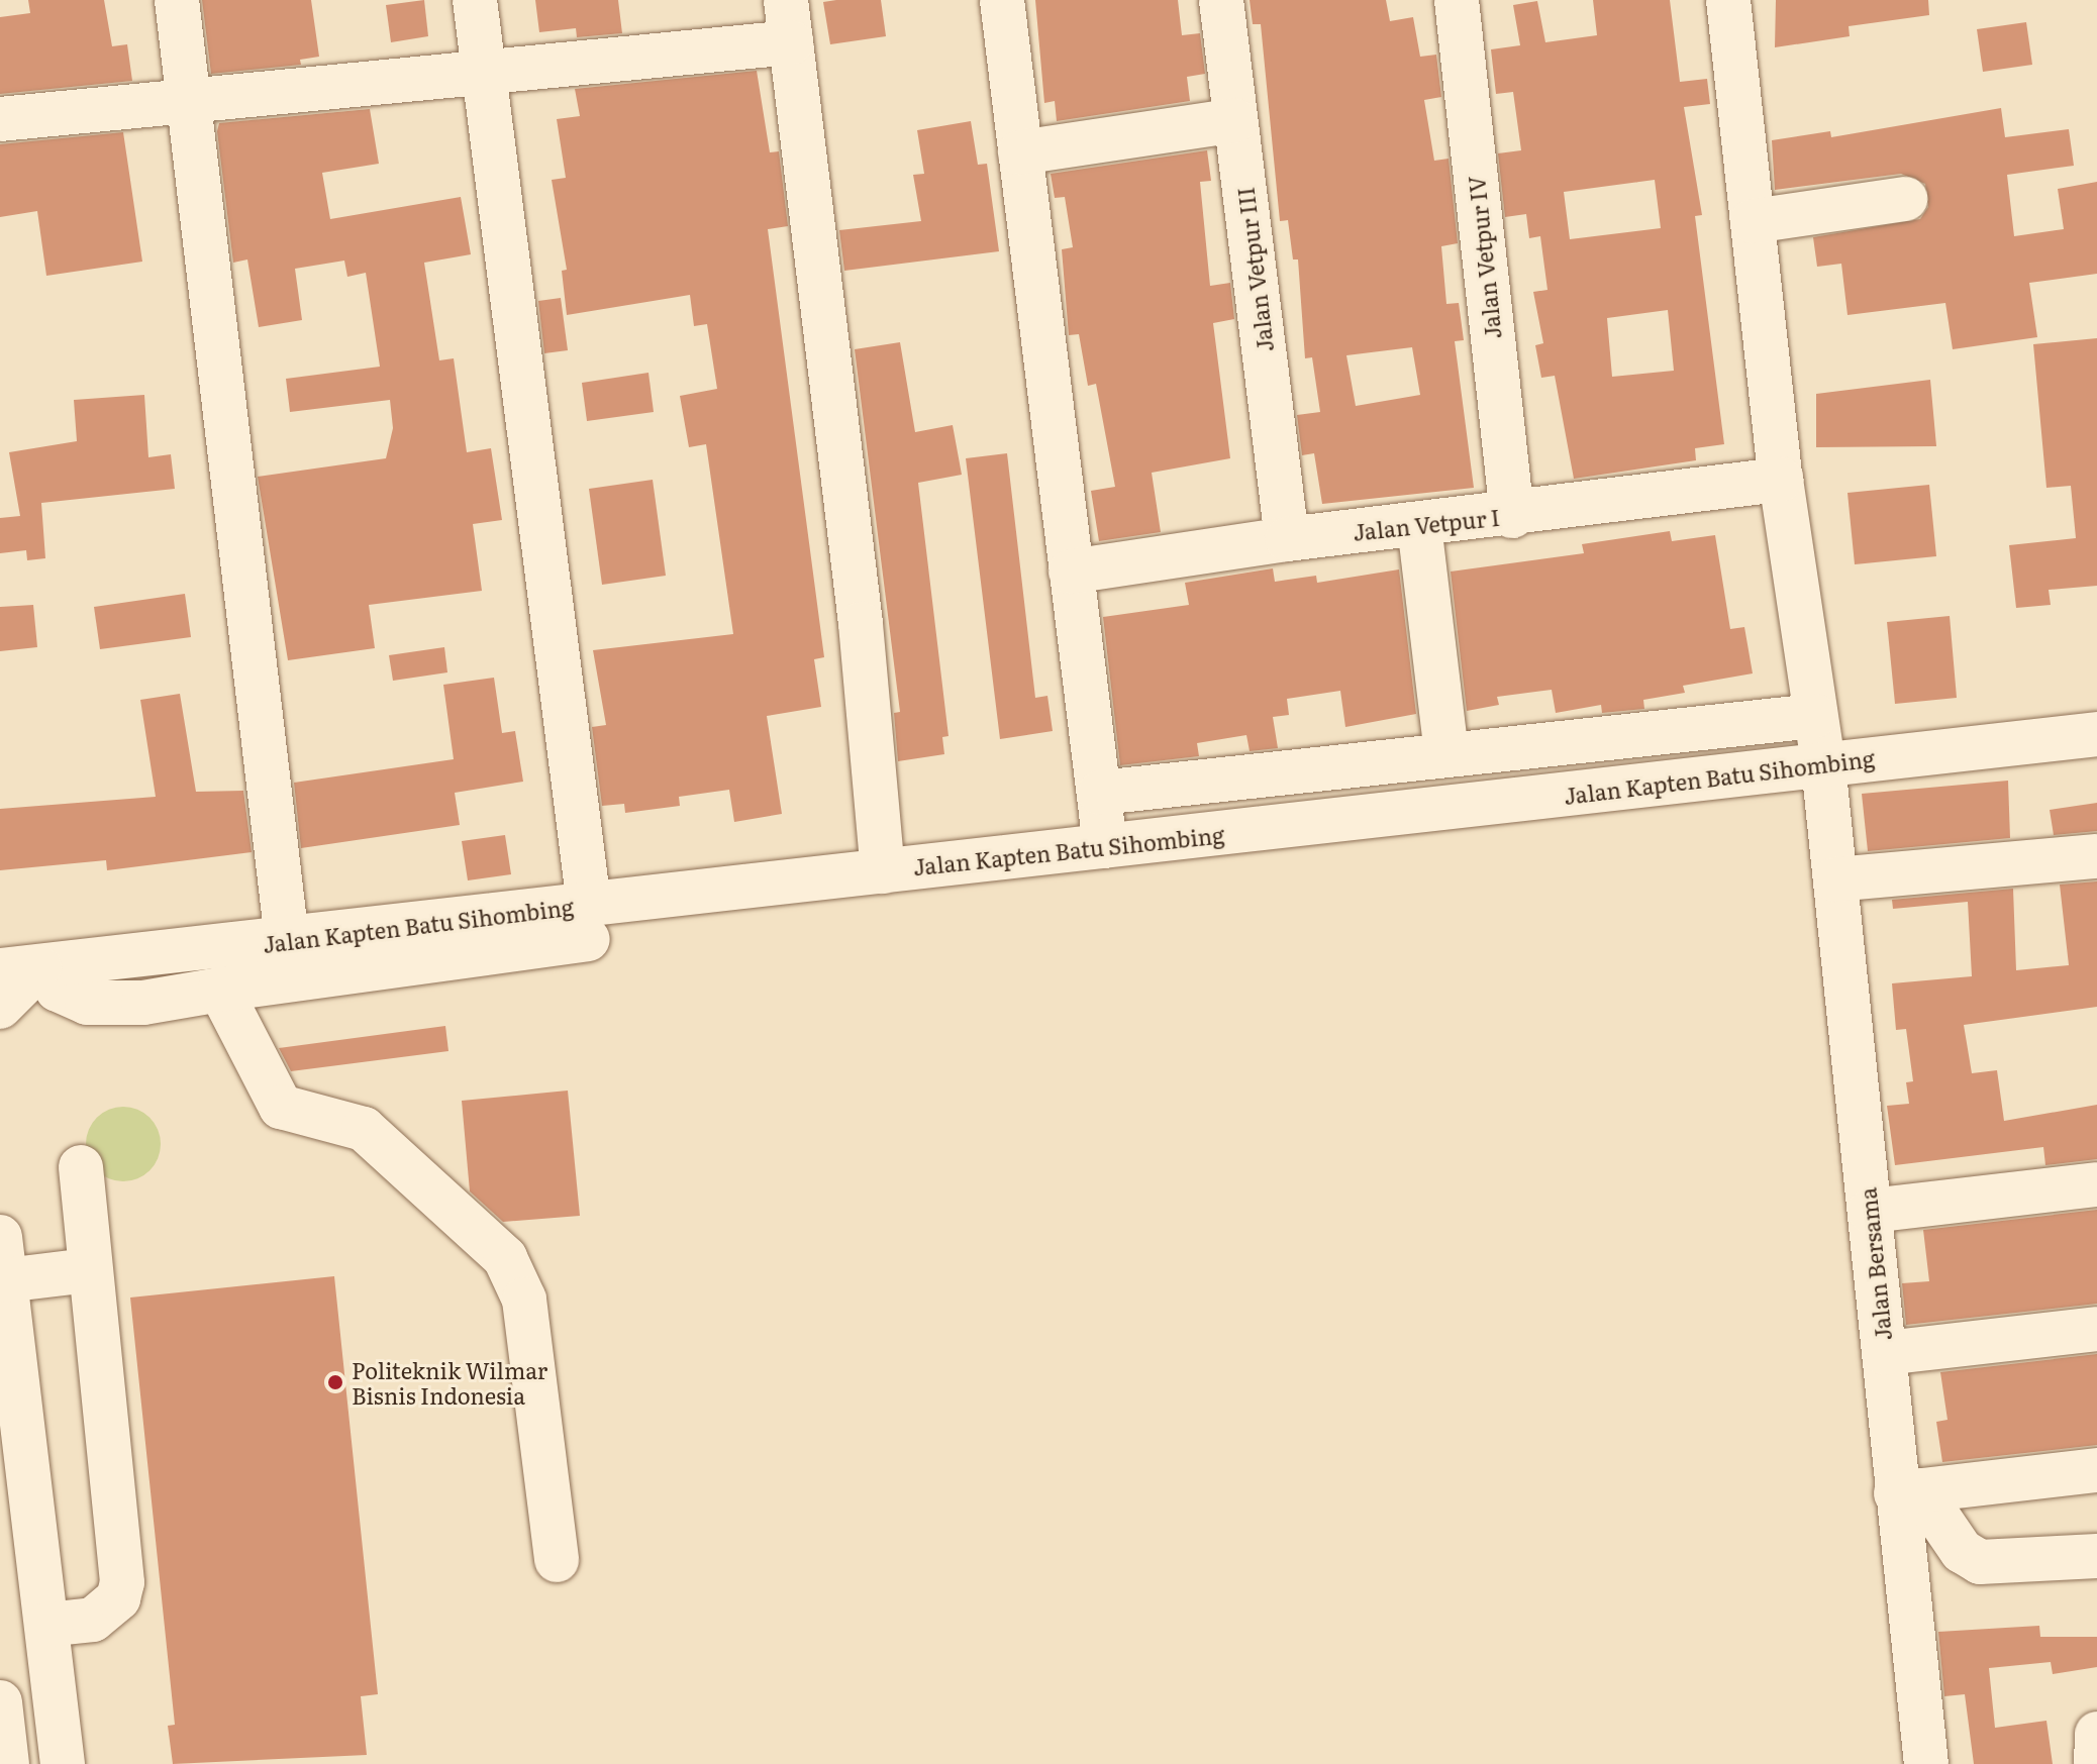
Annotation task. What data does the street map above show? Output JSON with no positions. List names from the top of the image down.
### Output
{
  "streets": {
    "street": [
      "Jalan Vetpur IV",
      "Jalan Vetpur III",
      "Jalan Vetpur I",
      "Jalan Kapten Batu Sihombing",
      "Jalan Bersama"
    ]
  },
  "crossings": [
    ["Jalan Vetpur IV", "Jalan Vetpur I"],
    ["Jalan Vetpur III", "Jalan Vetpur I"],
    ["Jalan Vetpur I", "Jalan Bersama"],
    ["Jalan Kapten Batu Sihombing", "Jalan Bersama"]
  ],
  "places": ["Politeknik Wilmar Bisnis Indonesia"]
}
